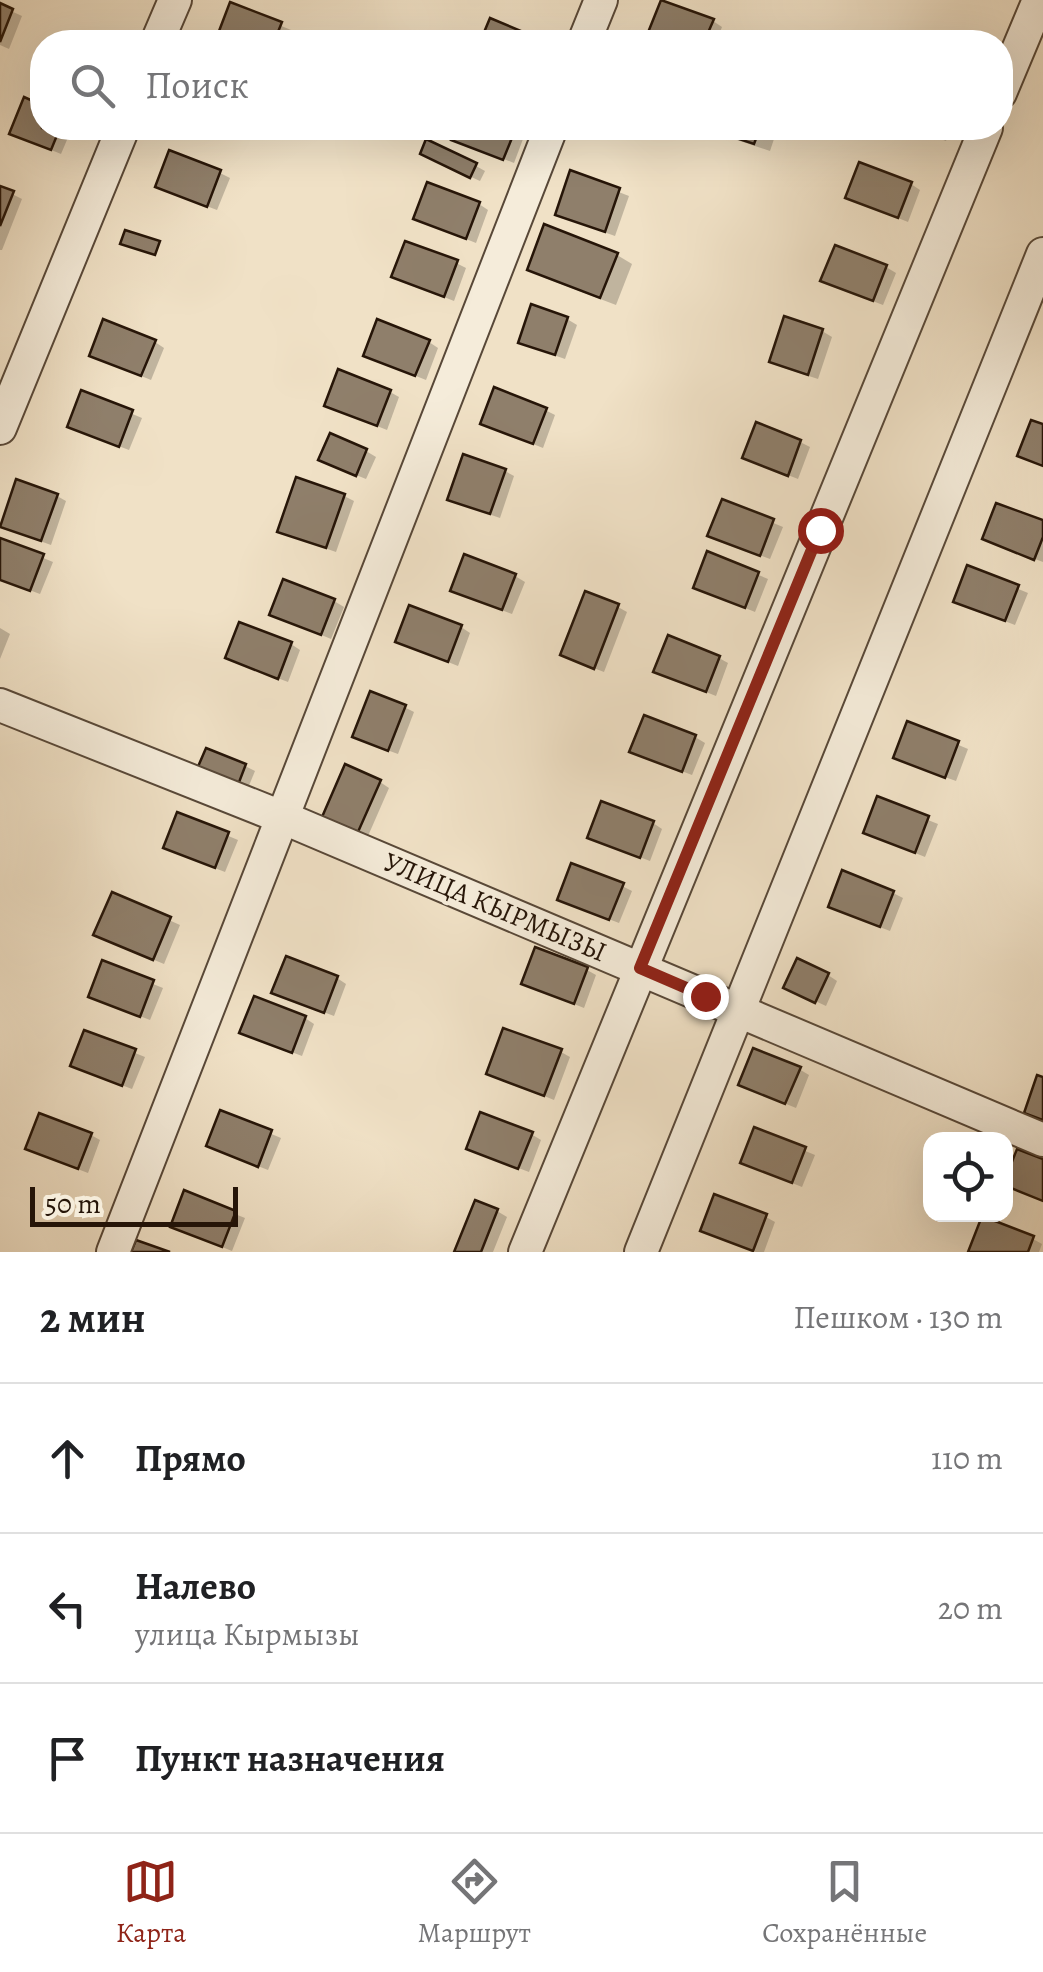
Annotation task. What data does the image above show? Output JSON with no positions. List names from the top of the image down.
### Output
{
  "streets": {
    "street": ["УЛИЦА КЫРМЫЗЫ"]
  },
  "scale_bar": "50 m",
  "page": {
    "search": "Поиск",
    "scale": "50 m",
    "heading": ["2 мин", "Пешком · 130 m"],
    "list": [
      ["Прямо", "110 m"],
      ["Налево", "улица Кырмызы", "20 m"],
      "Пункт назначения"
    ],
    "nav": ["Карта", "Маршрут", "Сохранённые"]
  }
}
